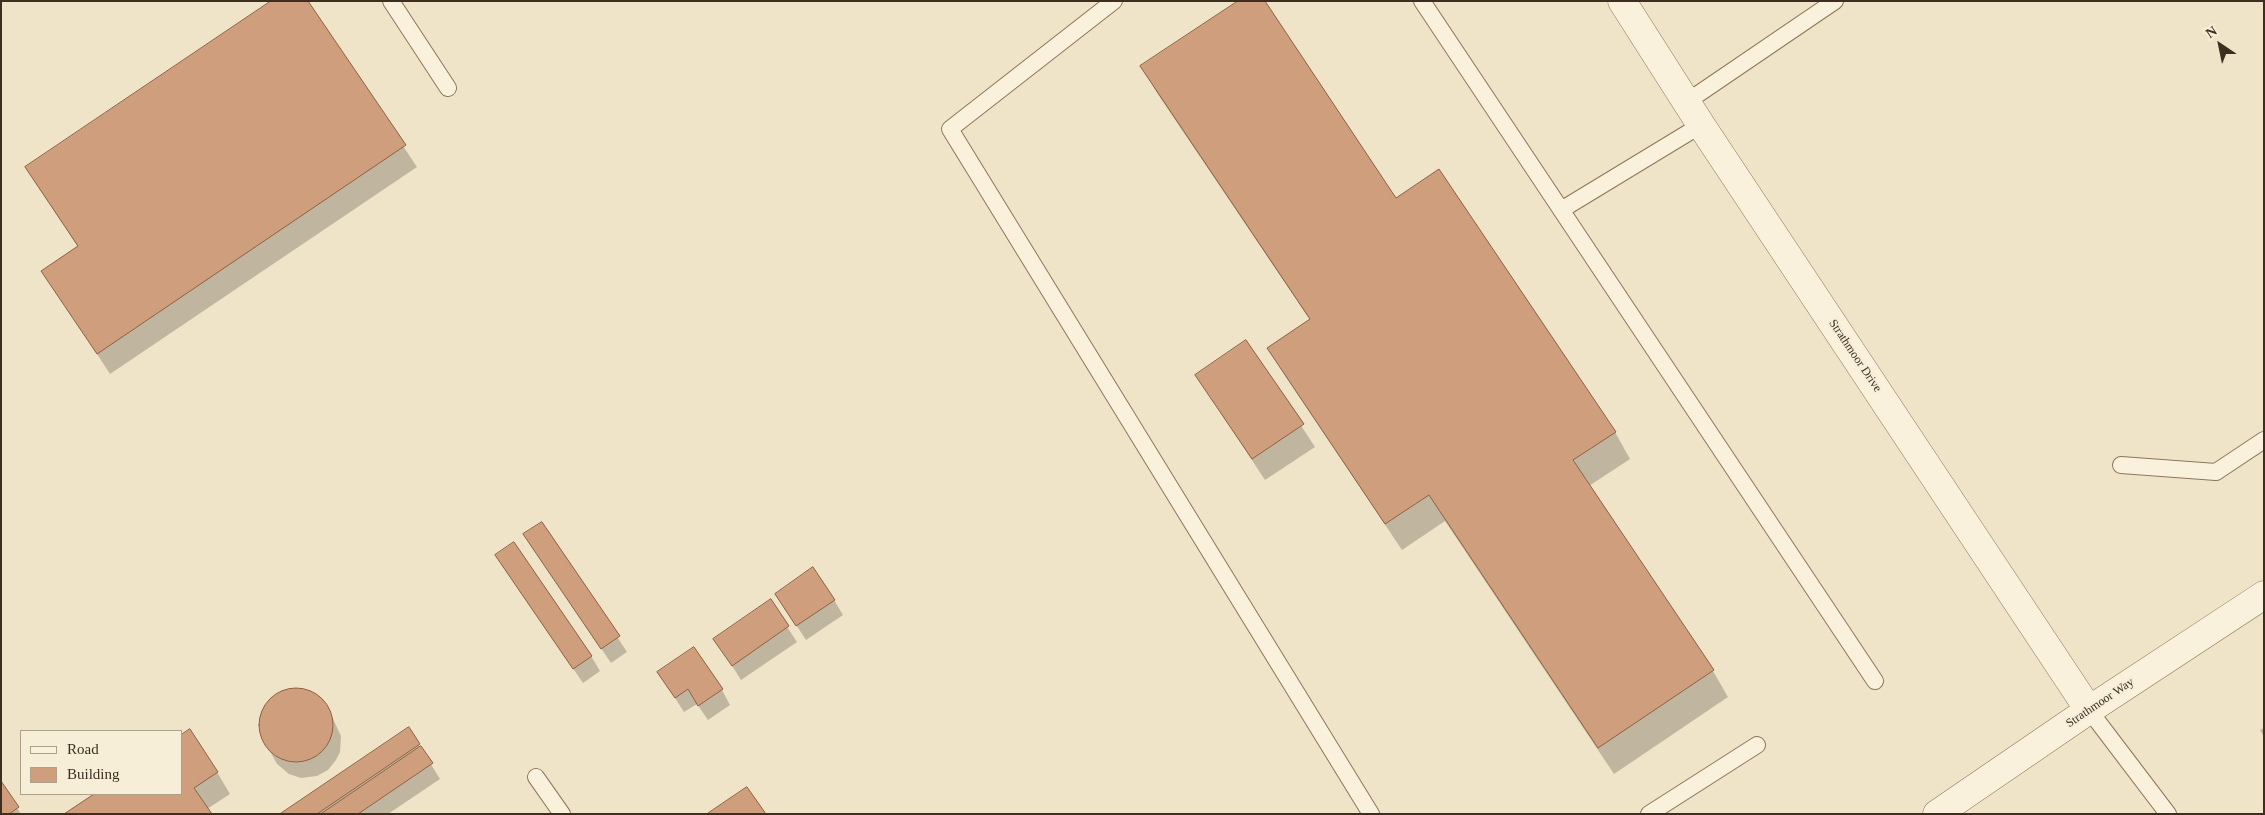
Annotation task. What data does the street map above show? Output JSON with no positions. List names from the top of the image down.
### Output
{
  "streets": {
    "street": ["Strathmoor Drive", "Strathmoor Way"]
  },
  "crossings": [
    ["Strathmoor Drive", "Strathmoor Way"]
  ],
  "legend": ["Road", "Building"],
  "north": "top left"
}
